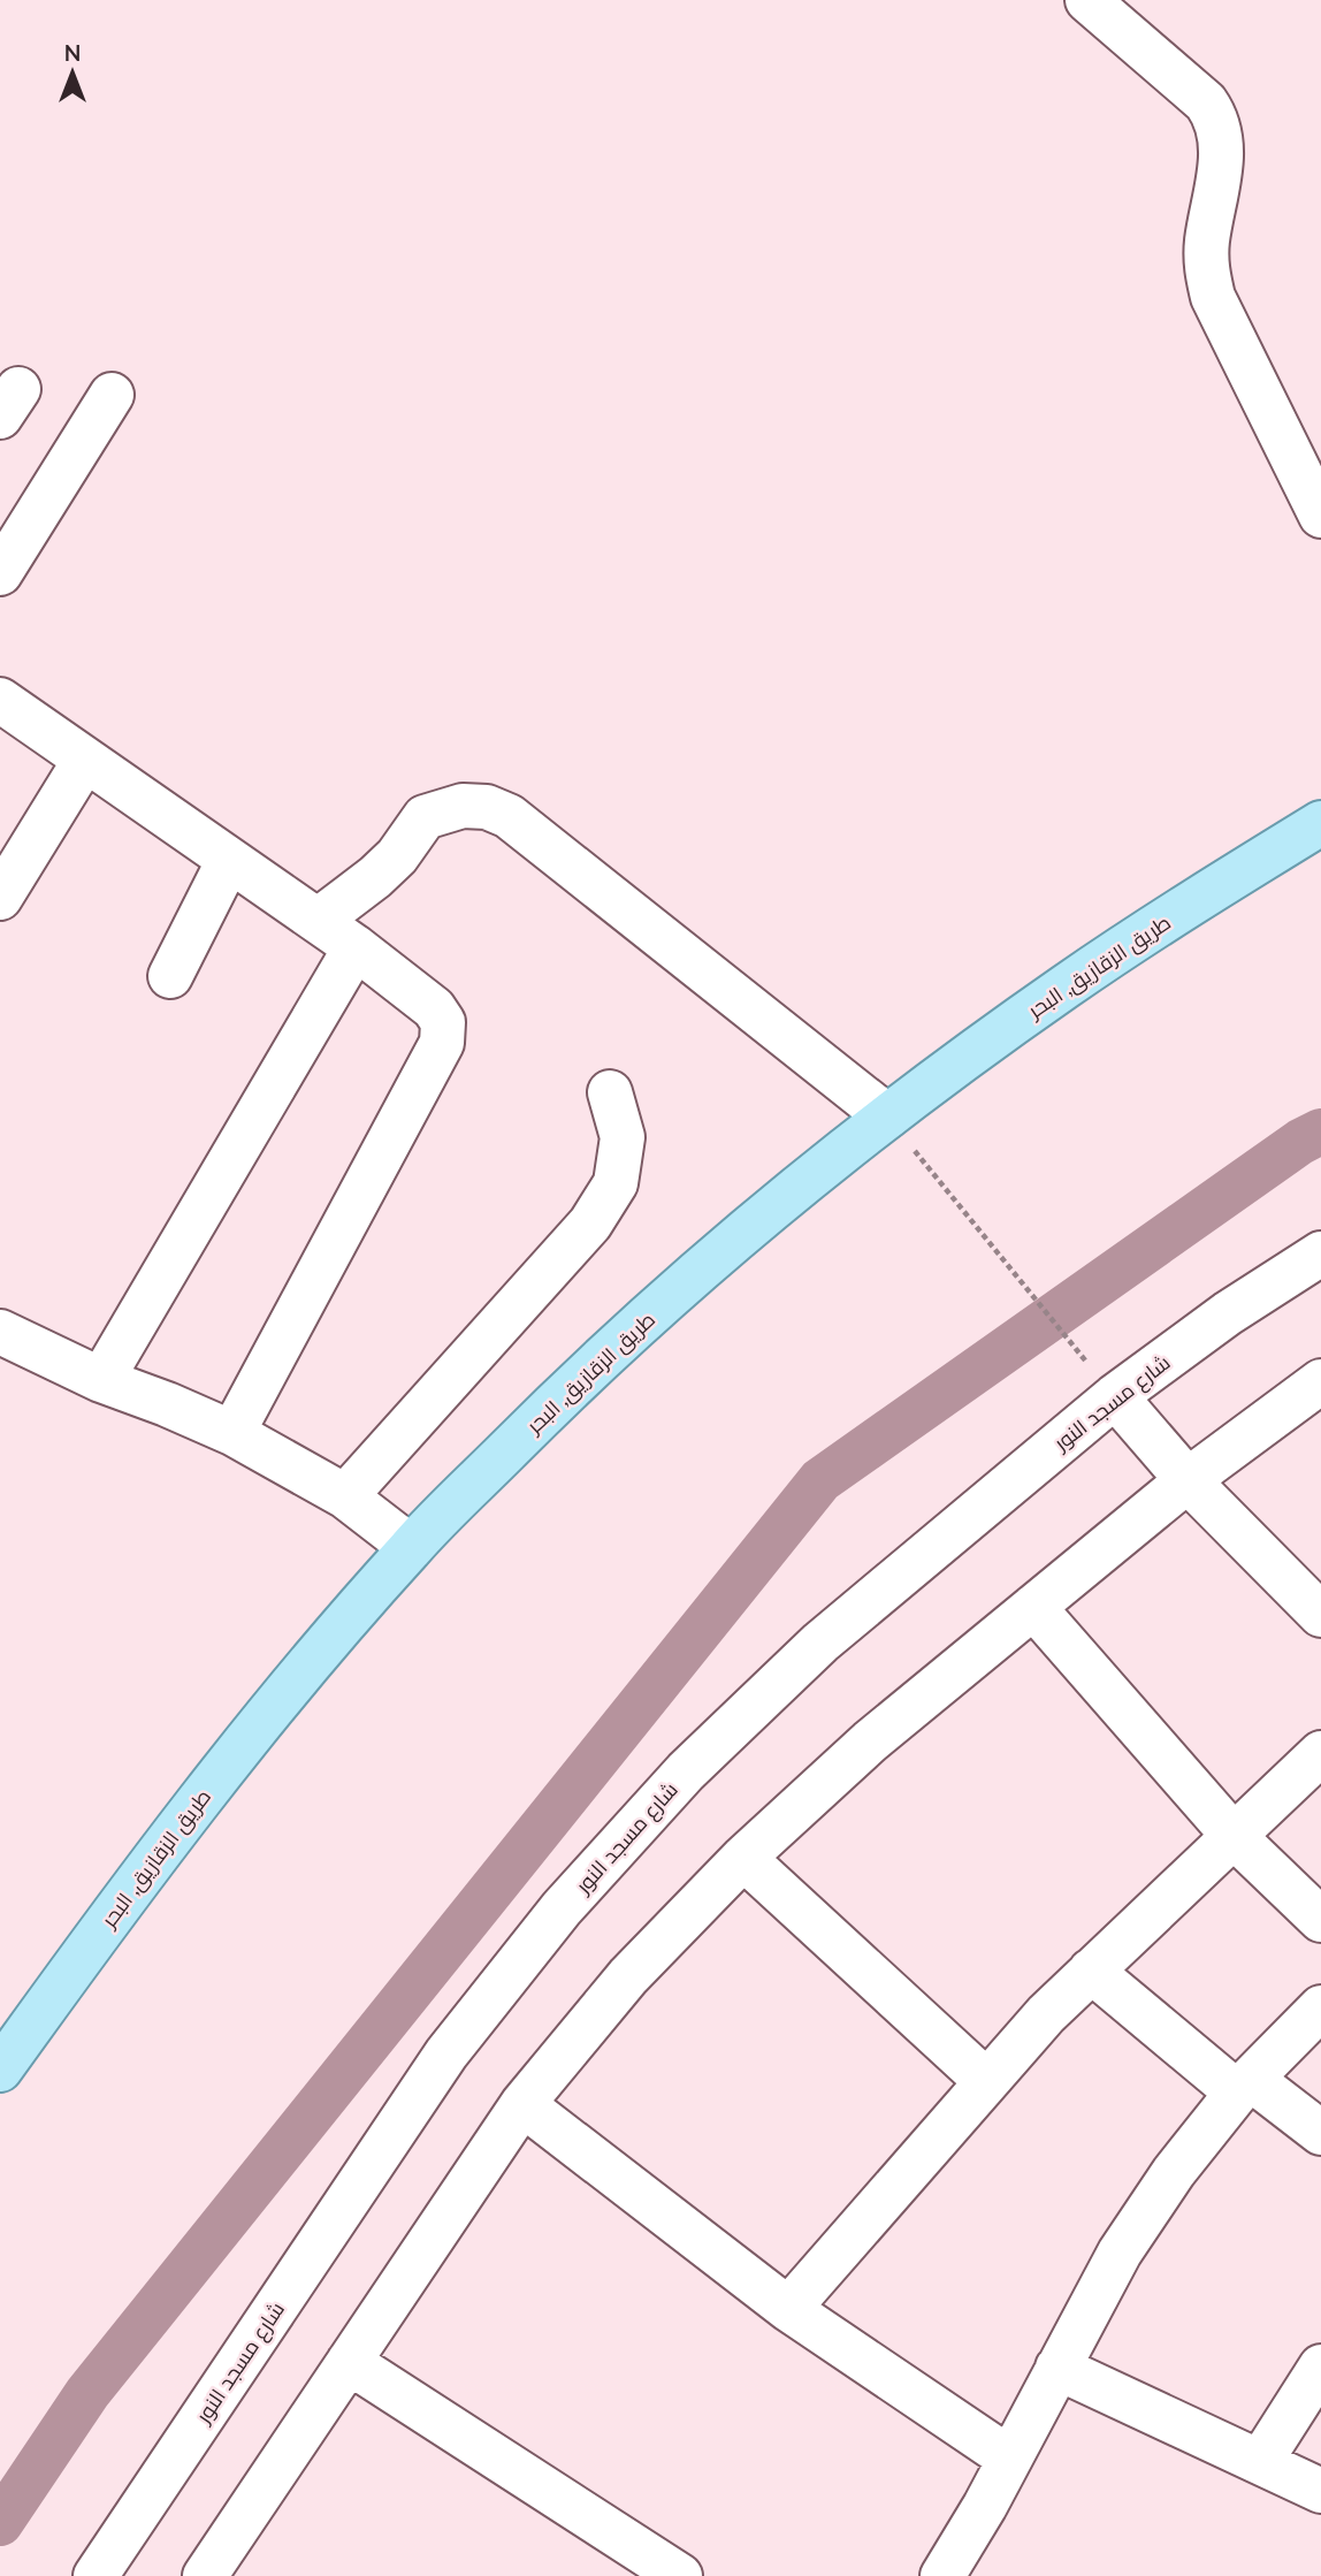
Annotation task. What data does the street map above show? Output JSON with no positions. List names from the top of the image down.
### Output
{
  "streets": {
    "main road": ["طريق الزقازيق, البحر"],
    "street": ["شارع مسجد النور"]
  },
  "north": "top"
}
